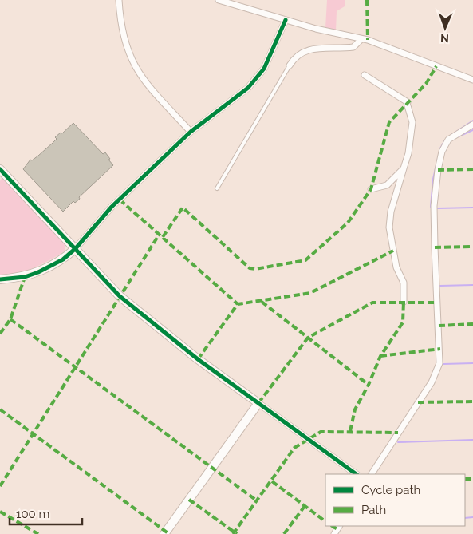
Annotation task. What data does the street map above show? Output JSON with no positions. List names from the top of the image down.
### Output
{
  "legend": ["Cycle path", "Path"],
  "scale_bar": "100 m",
  "north": "bottom"
}
